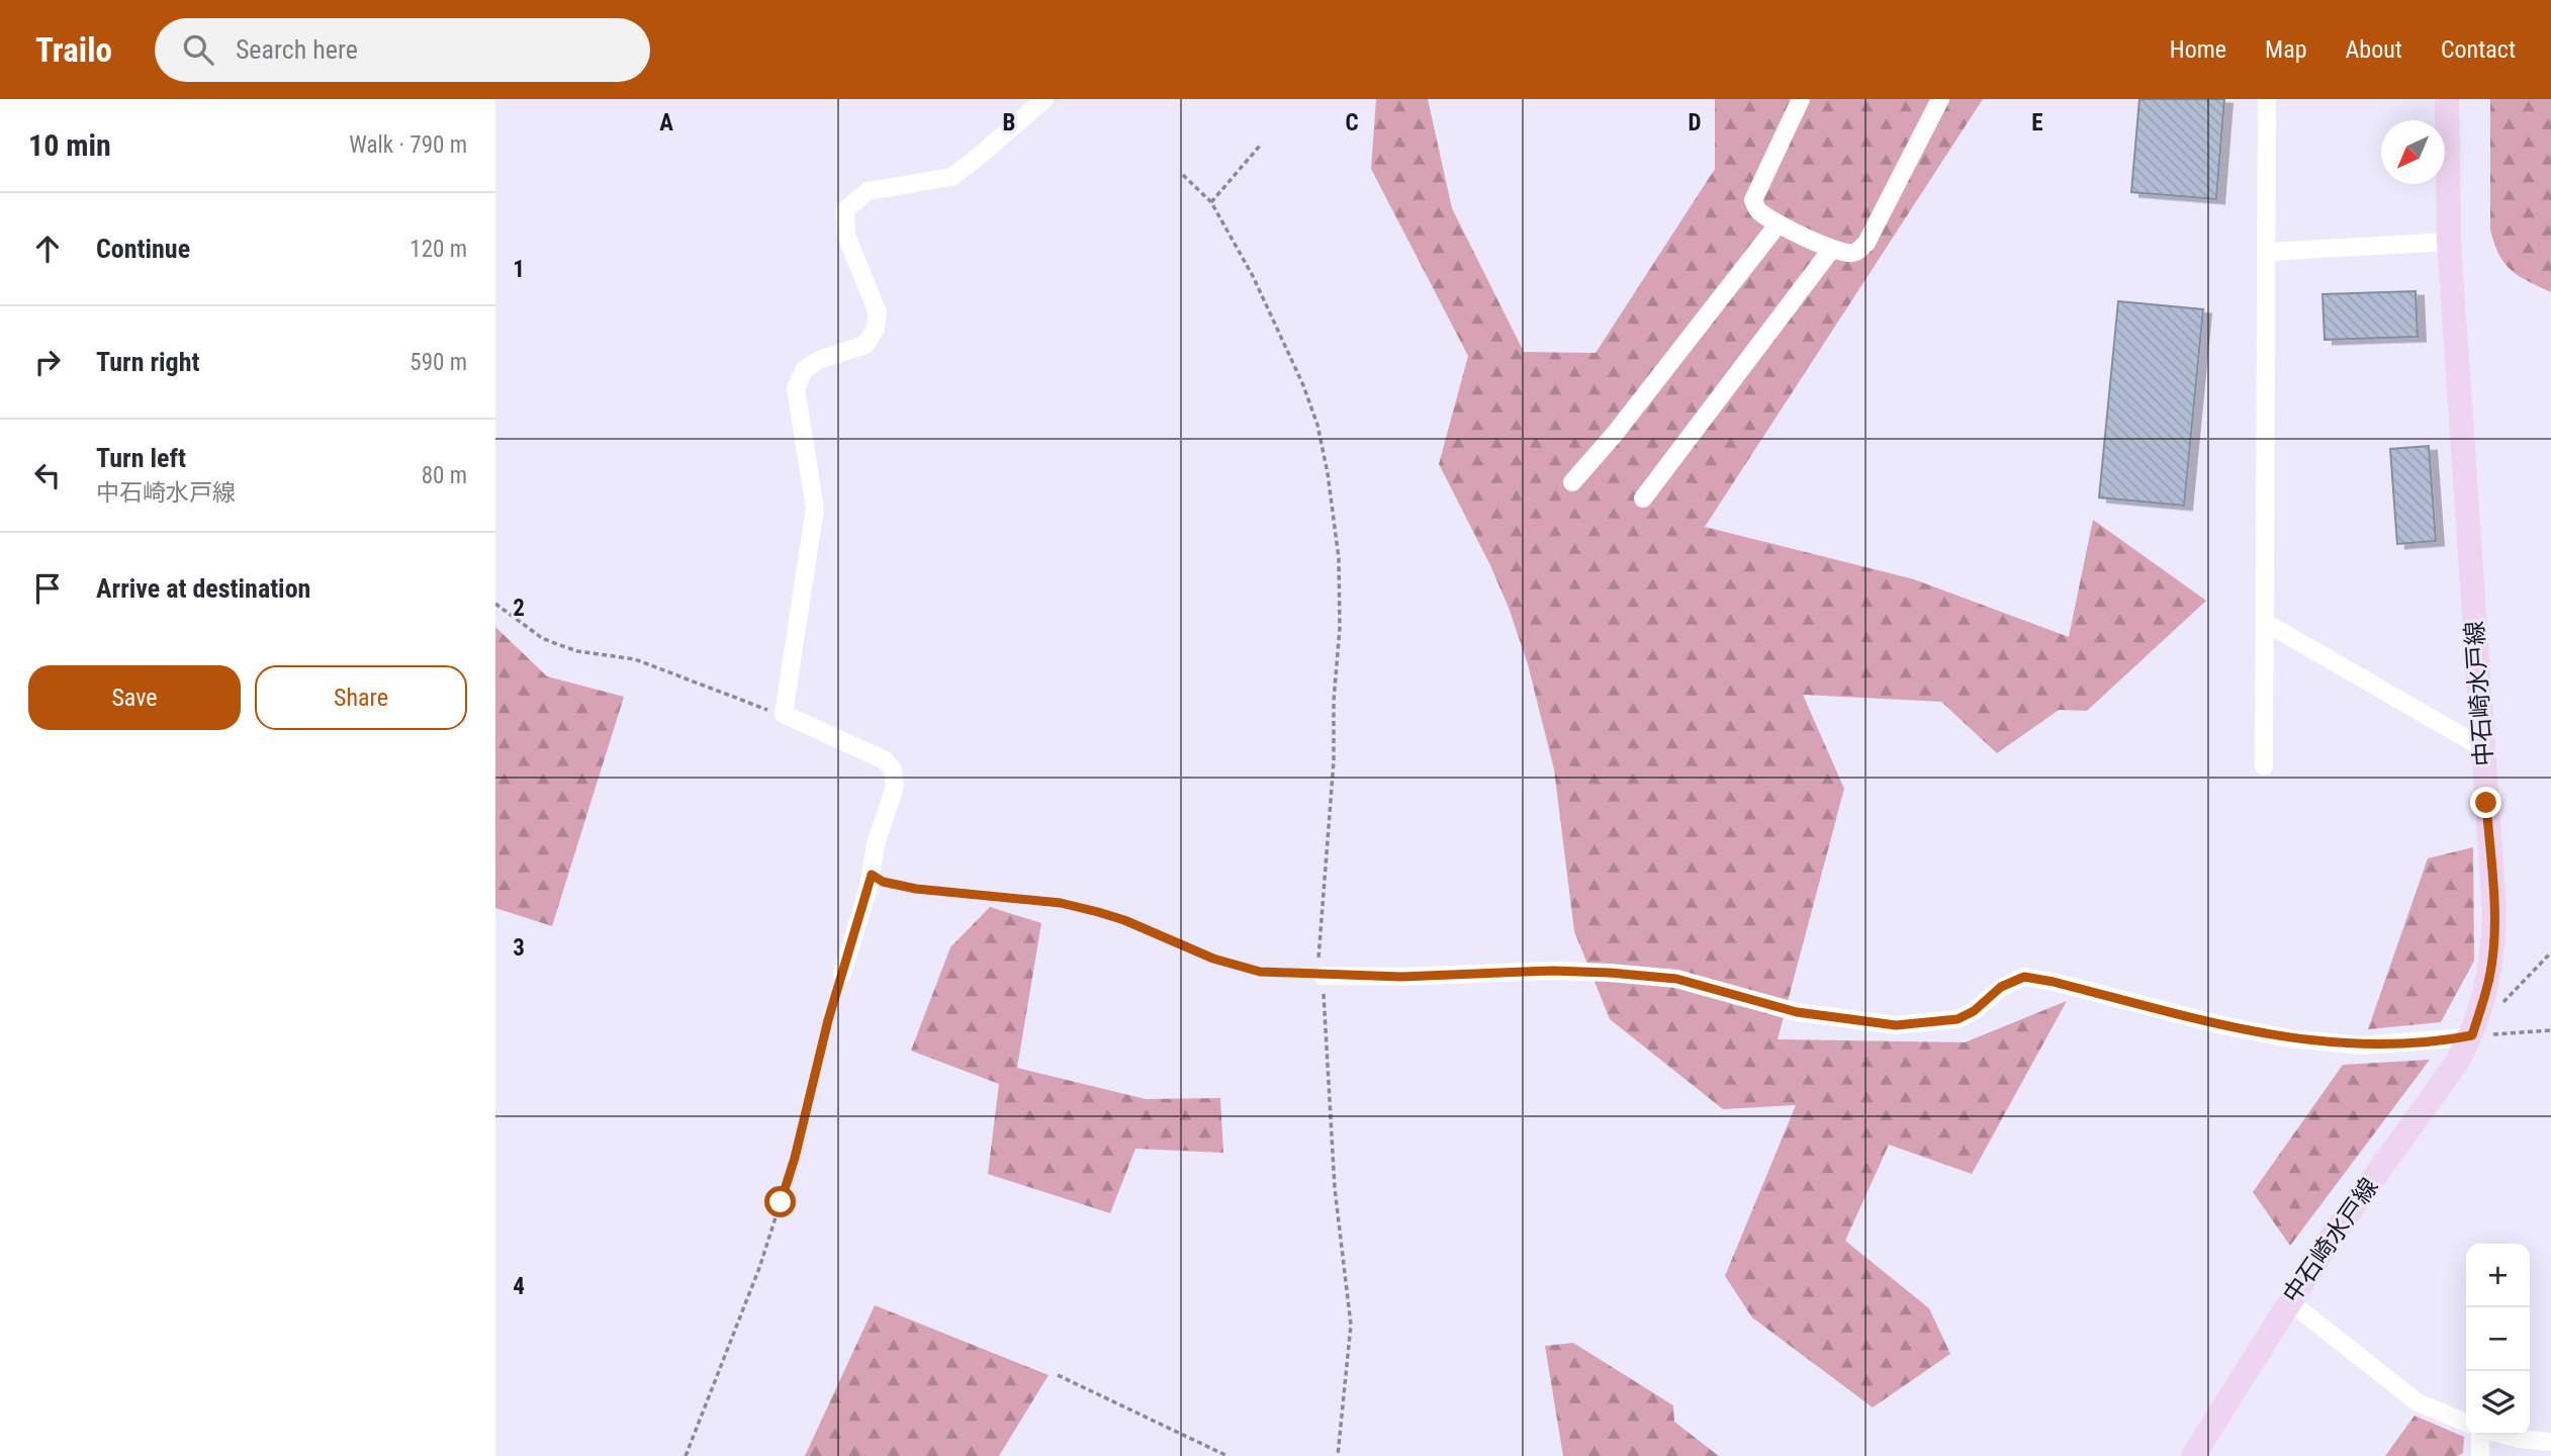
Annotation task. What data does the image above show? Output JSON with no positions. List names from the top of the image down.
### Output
{
  "streets": {
    "main road": ["中石崎水戸線"]
  },
  "north": "bottom left",
  "page": {
    "header": "Trailo",
    "search": "Search here",
    "nav": [
      "Home",
      "Map",
      "About",
      "Contact"
    ],
    "heading": ["10 min", "Walk · 790 m"],
    "list": [
      ["Continue", "120 m"],
      ["Turn right", "590 m"],
      ["Turn left", "中石崎水戸線", "80 m"],
      "Arrive at destination"
    ],
    "buttons": ["Save", "Share"],
    "map_buttons": ["+", "−"]
  },
  "grid": {
    "columns": [
      "A",
      "B",
      "C",
      "D",
      "E"
    ],
    "rows": [
      "1",
      "2",
      "3",
      "4"
    ]
  }
}
